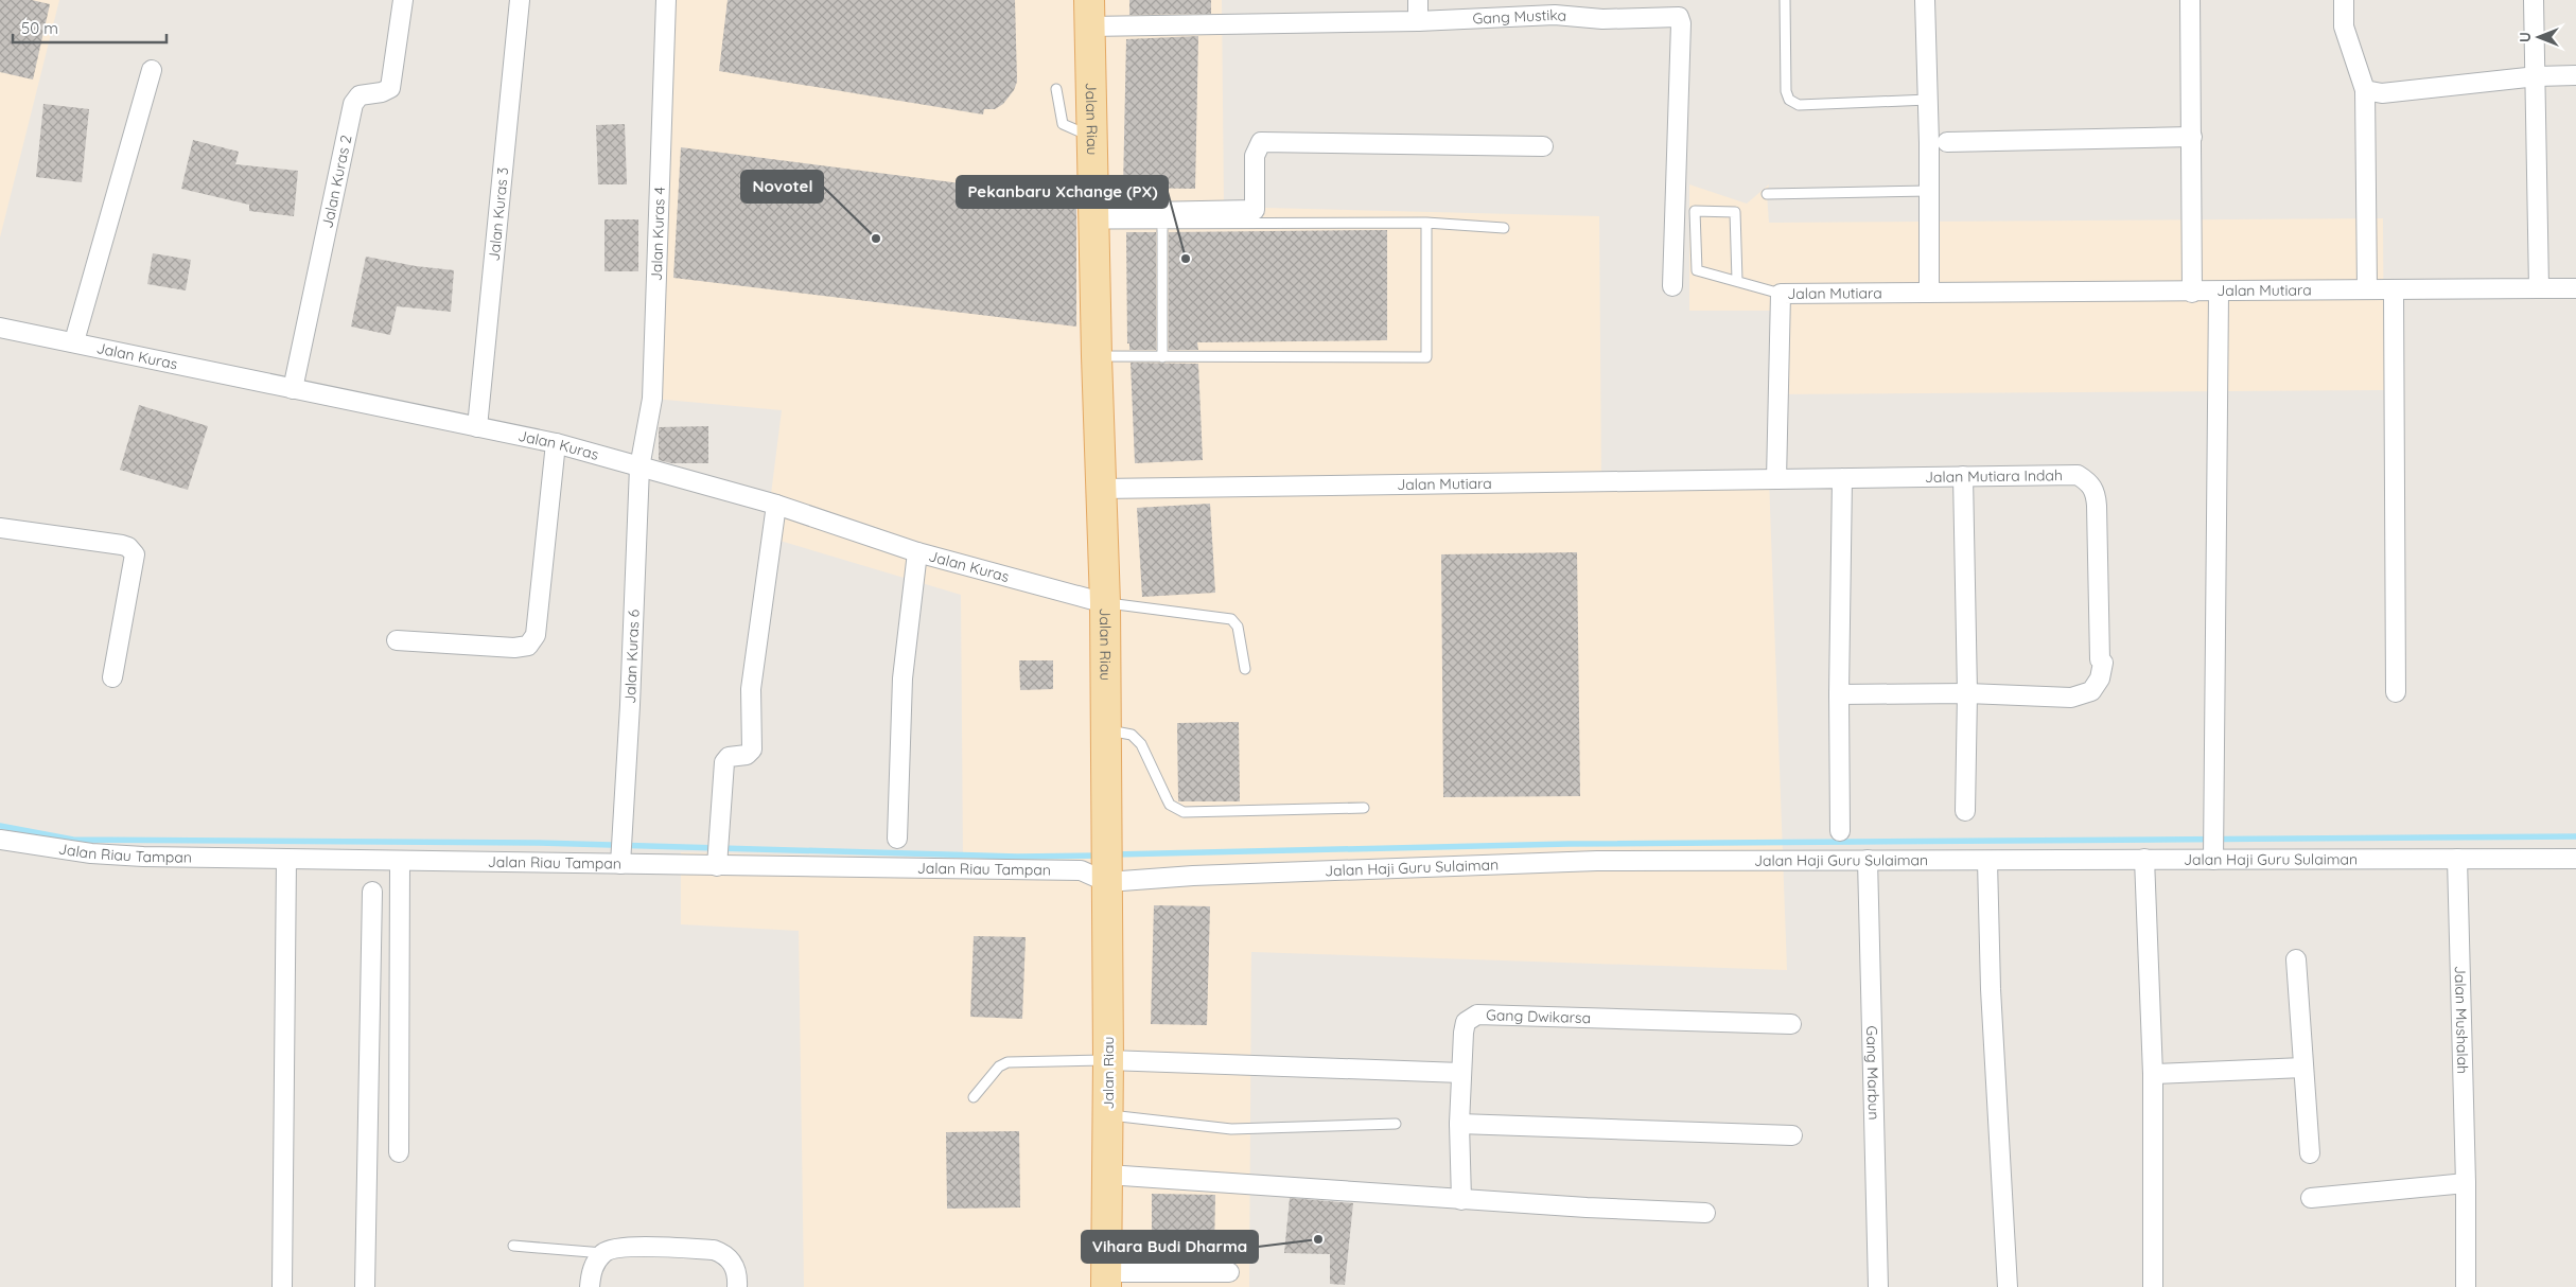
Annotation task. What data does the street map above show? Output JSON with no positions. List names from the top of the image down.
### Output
{
  "streets": {
    "main road": ["Jalan Riau"],
    "street": [
      "Gang Mustika",
      "Jalan Kuras 2",
      "Jalan Kuras 3",
      "Jalan Kuras 4",
      "Jalan Mutiara",
      "Jalan Kuras",
      "Jalan Mutiara Indah",
      "Jalan Kuras 6",
      "Jalan Riau Tampan",
      "Jalan Haji Guru Sulaiman",
      "Gang Dwikarsa",
      "Jalan Mushalah",
      "Gang Marbun"
    ]
  },
  "crossings": [
    ["Gang Mustika", "Jalan Riau"],
    ["Jalan Riau", "Jalan Mutiara"],
    ["Jalan Riau", "Jalan Kuras"],
    ["Jalan Riau", "Jalan Riau Tampan"],
    ["Jalan Riau", "Jalan Haji Guru Sulaiman"],
    ["Jalan Kuras 2", "Jalan Kuras"],
    ["Jalan Kuras 3", "Jalan Kuras"],
    ["Jalan Kuras 4", "Jalan Kuras"],
    ["Jalan Kuras 4", "Jalan Kuras 6"],
    ["Jalan Mutiara", "Jalan Mutiara Indah"],
    ["Jalan Kuras", "Jalan Kuras 6"],
    ["Jalan Kuras 6", "Jalan Riau Tampan"],
    ["Jalan Riau Tampan", "Jalan Haji Guru Sulaiman"],
    ["Jalan Haji Guru Sulaiman", "Jalan Mushalah"],
    ["Jalan Haji Guru Sulaiman", "Gang Marbun"]
  ],
  "places": ["Novotel", "Pekanbaru Xchange (PX)", "Vihara Budi Dharma"],
  "scale_bar": "50 m",
  "north": "left"
}
